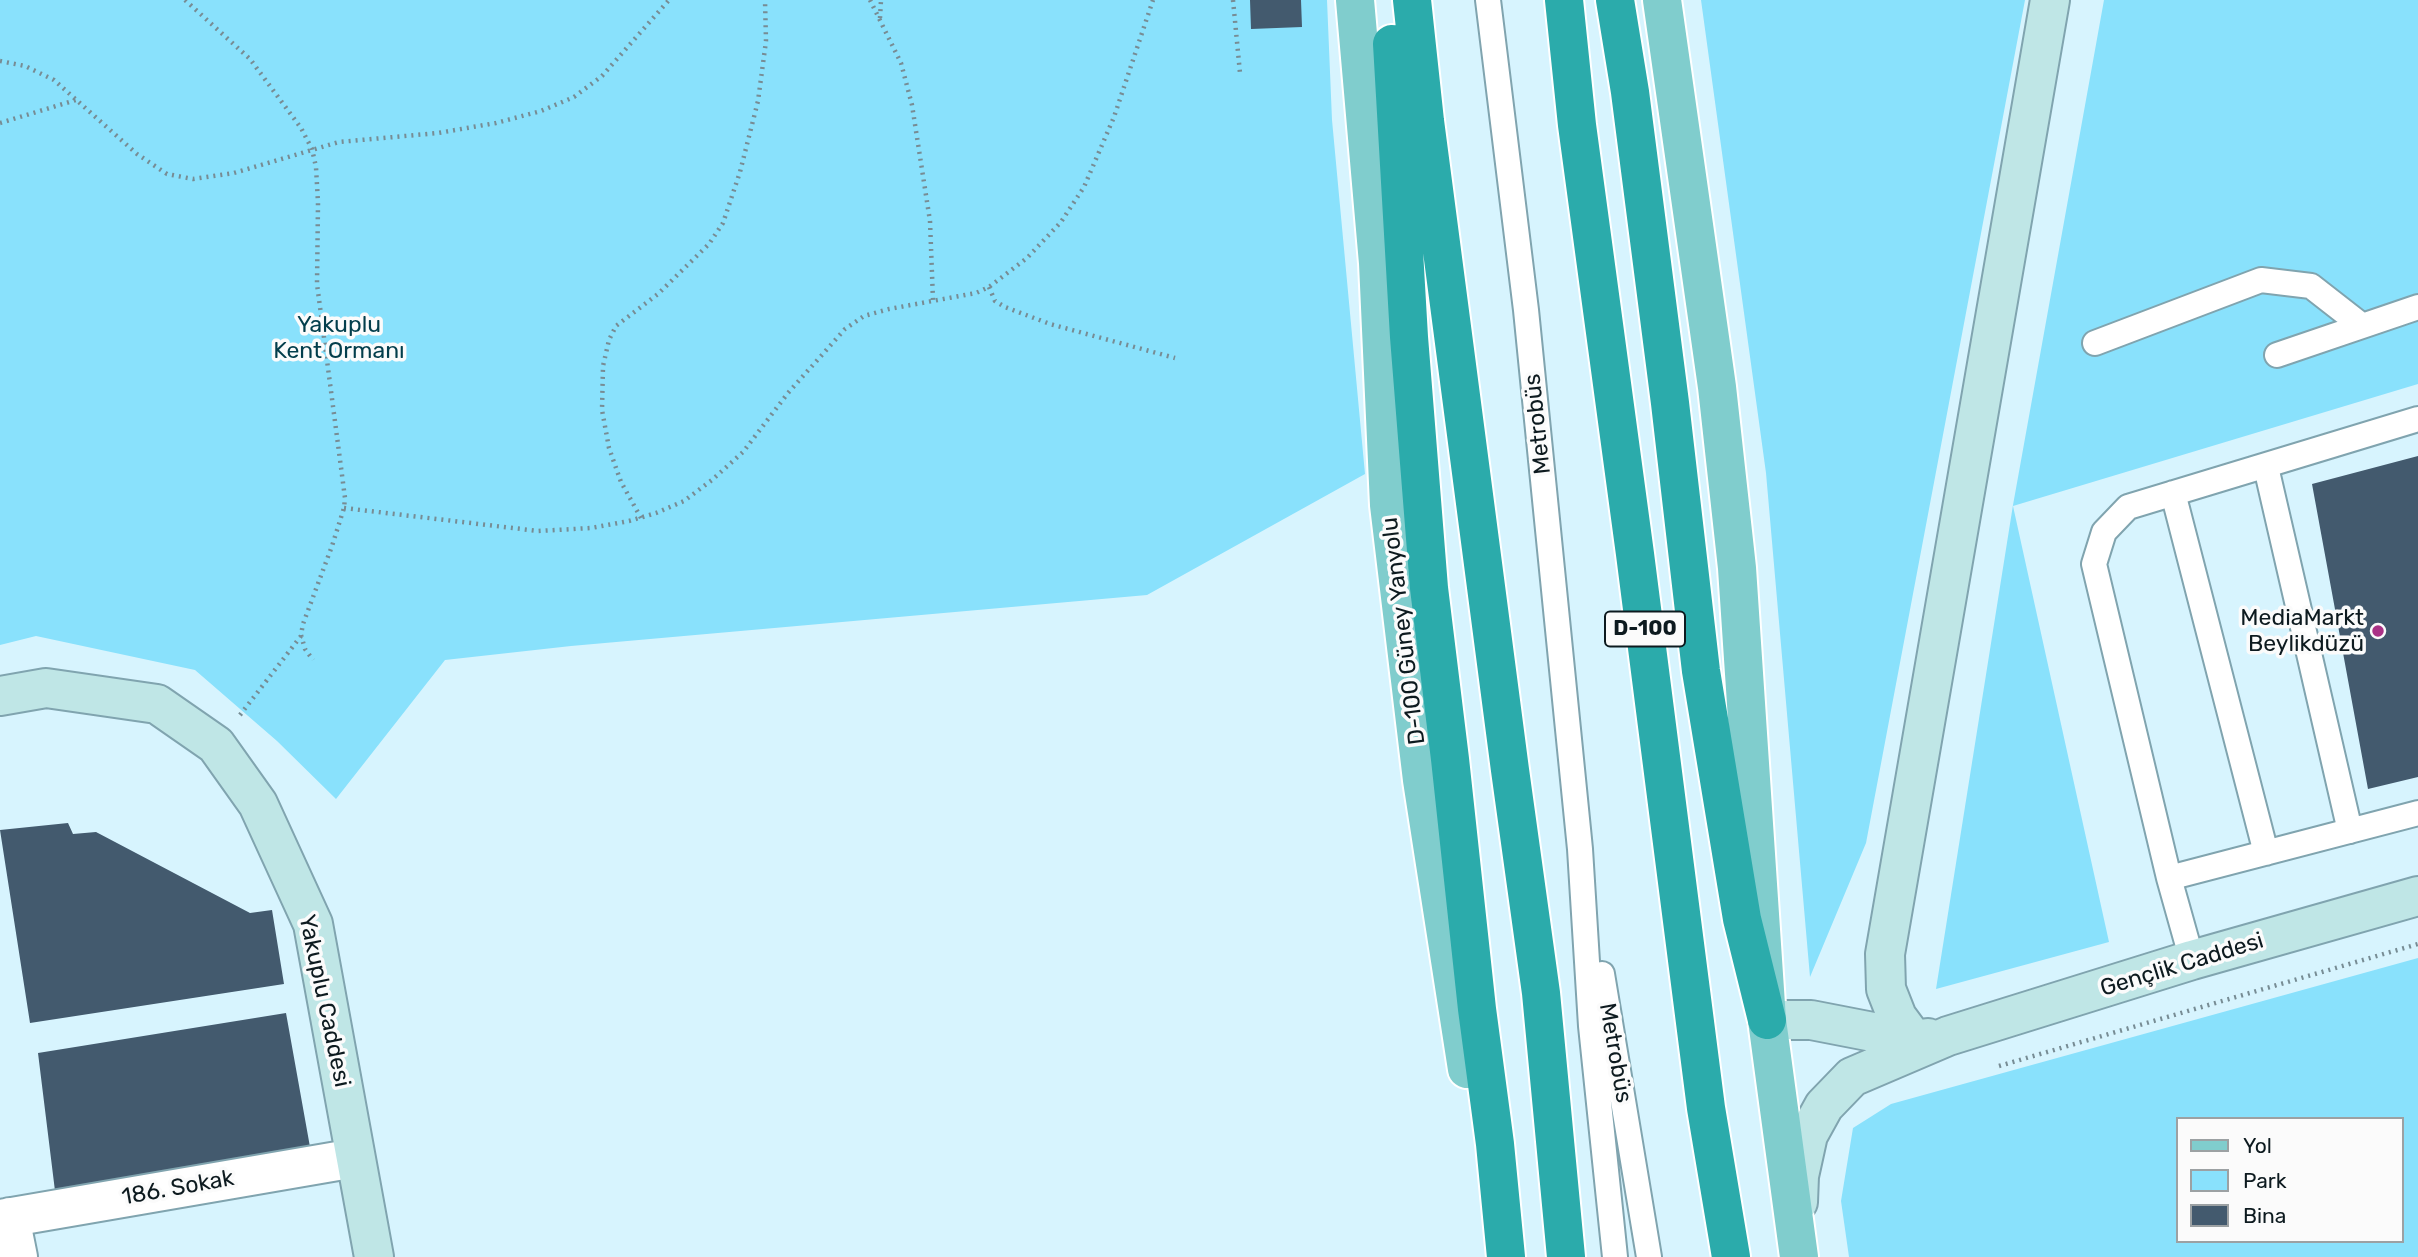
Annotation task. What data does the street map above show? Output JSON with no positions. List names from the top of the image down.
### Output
{
  "streets": {
    "highway": ["D-100"],
    "main road": ["D-100 Güney Yanyolu", "Gençlik Caddesi", "Yakuplu Caddesi"],
    "street": ["186. Sokak"],
    "lane": ["Metrobüs"]
  },
  "crossings": [
    ["Yakuplu Caddesi", "186. Sokak"]
  ],
  "parks": ["Yakuplu Kent Ormanı"],
  "places": ["MediaMarkt Beylikdüzü"],
  "legend": ["Yol", "Park", "Bina"]
}
